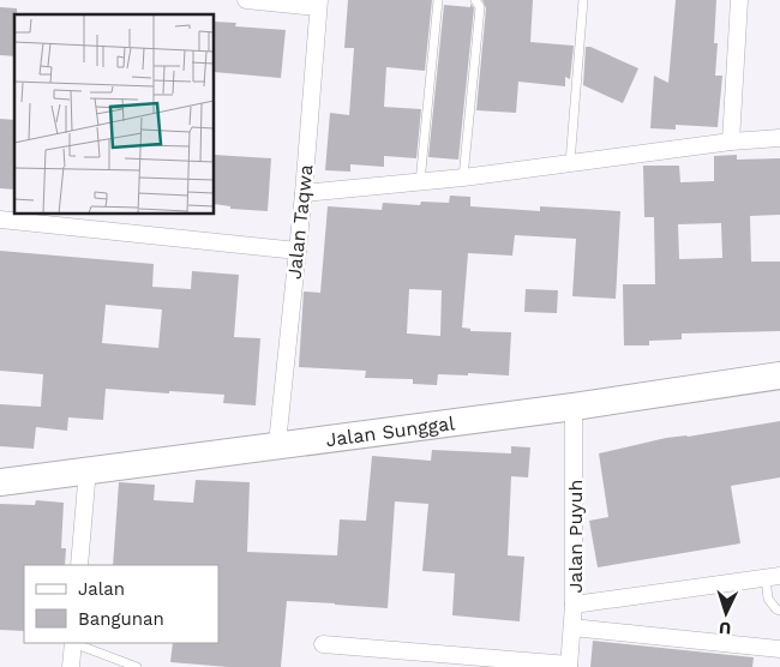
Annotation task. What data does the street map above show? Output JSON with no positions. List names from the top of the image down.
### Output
{
  "streets": {
    "main road": ["Jalan Sunggal"],
    "street": ["Jalan Taqwa", "Jalan Puyuh"]
  },
  "crossings": [
    ["Jalan Taqwa", "Jalan Sunggal"],
    ["Jalan Sunggal", "Jalan Puyuh"]
  ],
  "legend": ["Jalan", "Bangunan"],
  "north": "bottom"
}
